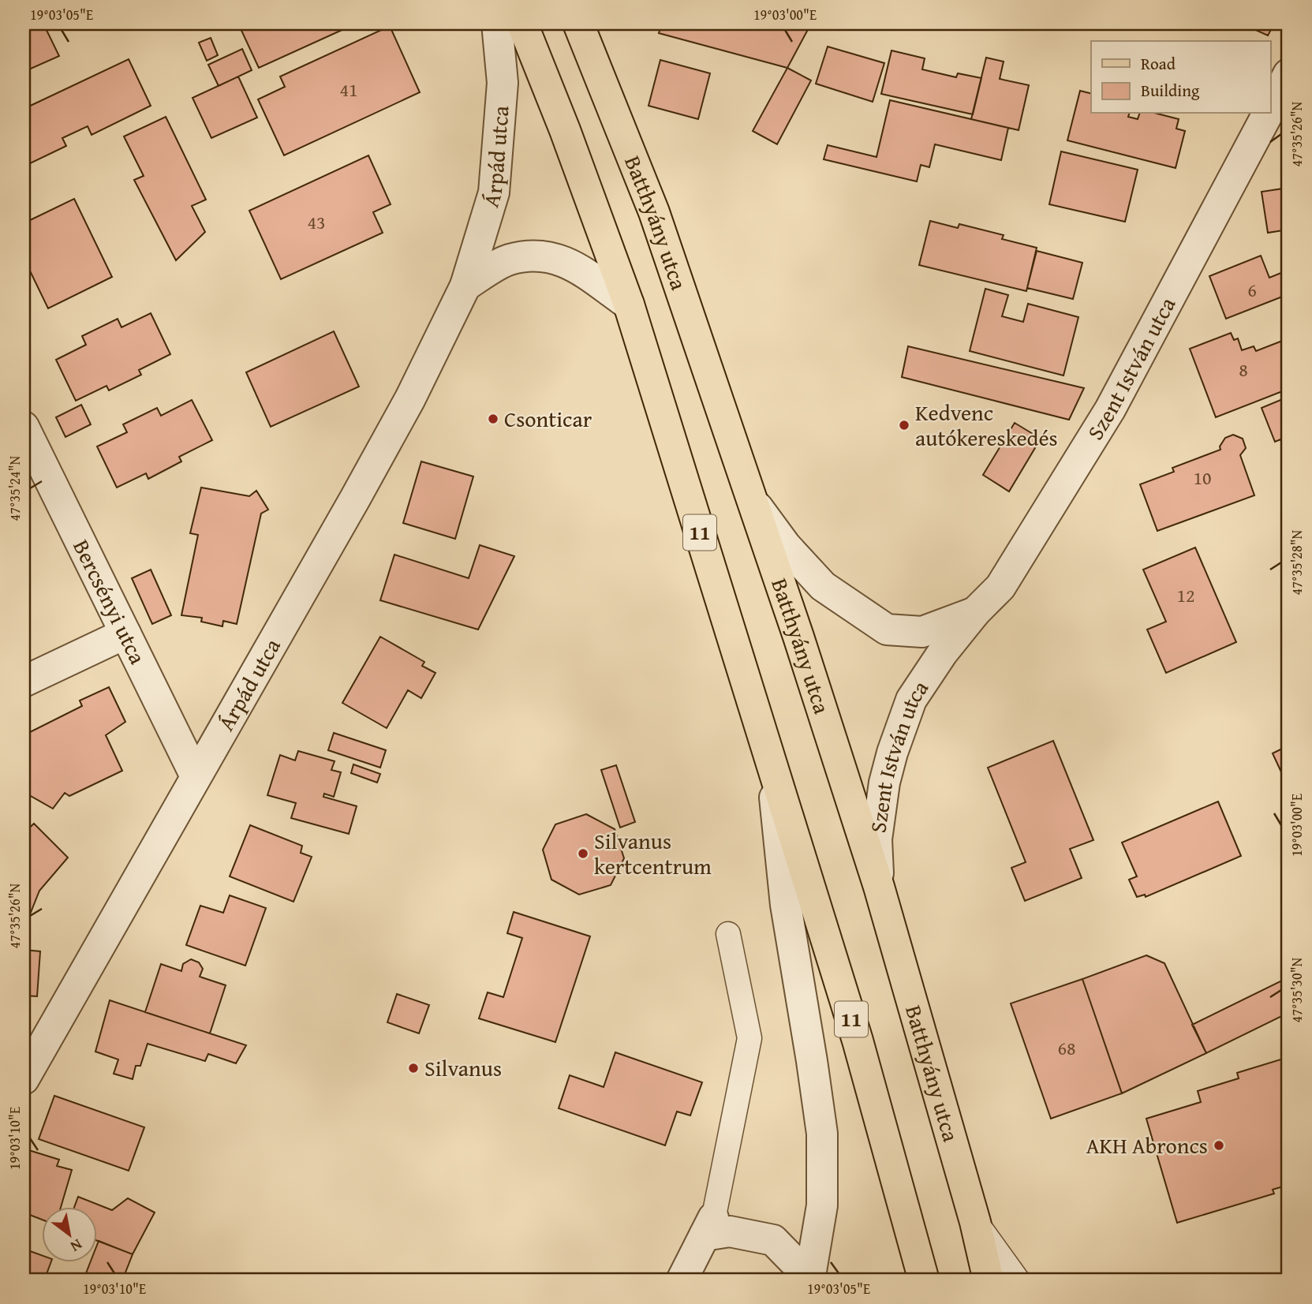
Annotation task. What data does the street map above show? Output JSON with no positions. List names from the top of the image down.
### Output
{
  "streets": {
    "main road": ["Batthyány utca", "11"],
    "street": ["Árpád utca", "Szent István utca", "Bercsényi utca"]
  },
  "crossings": [
    ["Árpád utca", "Bercsényi utca"],
    ["Batthyány utca", "Szent István utca"]
  ],
  "places": [
    "Csonticar",
    "Kedvenc autókereskedés",
    "Silvanus kertcentrum",
    "Silvanus",
    "AKH Abroncs"
  ],
  "house_numbers": [
    "41",
    "43",
    "6",
    "8",
    "10",
    "12",
    "68"
  ],
  "legend": ["Road", "Building"],
  "north": "bottom right",
  "coordinates": [
    "19°03'05\"E",
    "19°03'00\"E",
    "47°35'26\"N",
    "47°35'24\"N",
    "47°35'28\"N",
    "47°35'30\"N",
    "19°03'10\"E"
  ]
}
